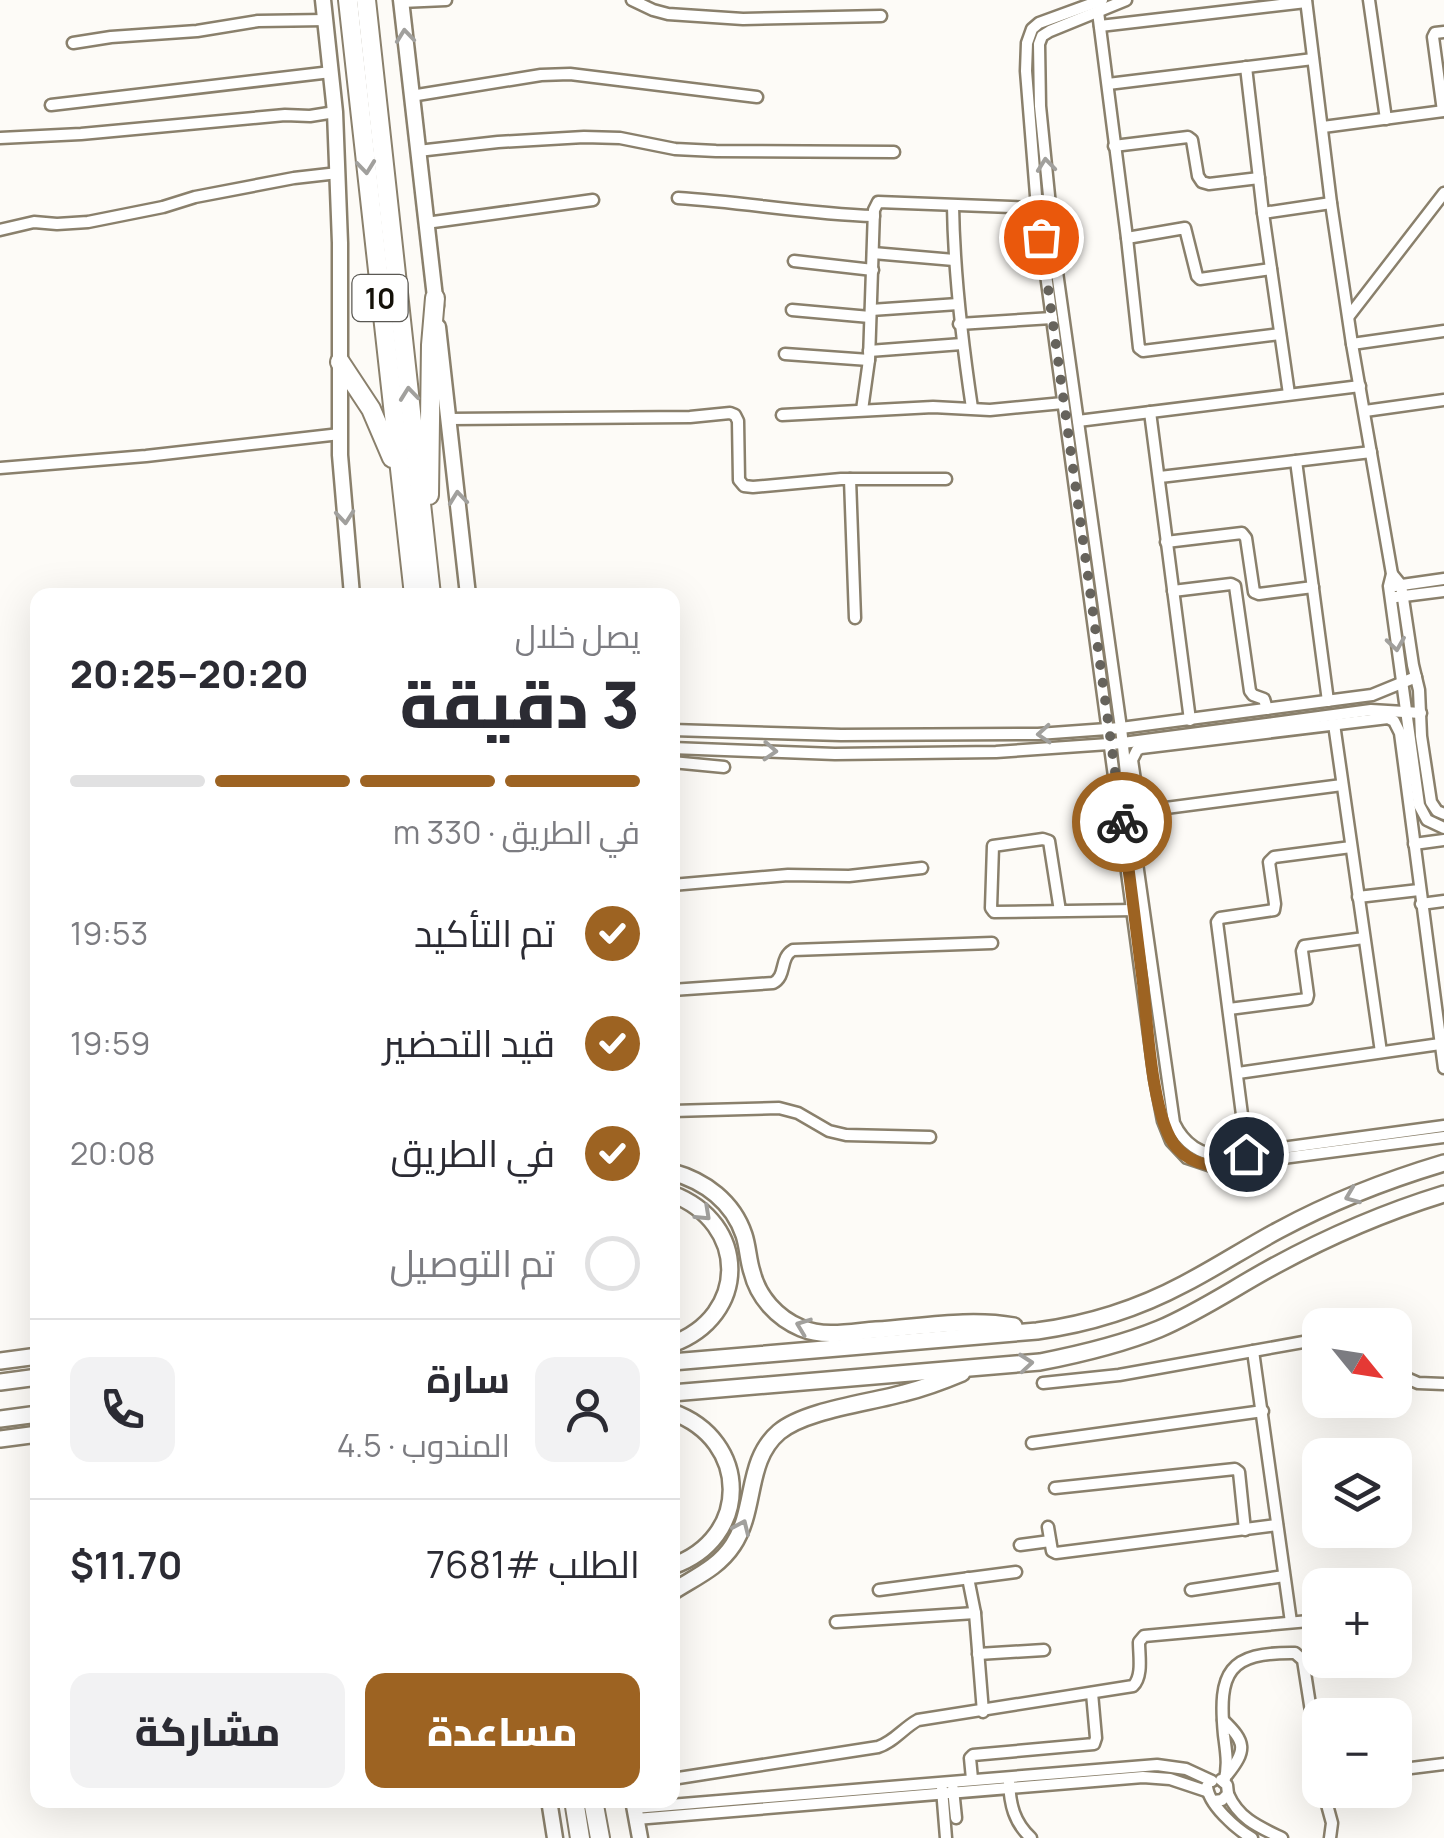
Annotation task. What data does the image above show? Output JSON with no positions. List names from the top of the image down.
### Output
{
  "streets": {
    "highway": ["10"]
  },
  "north": "bottom right",
  "page": {
    "heading": ["3 دقيقة", "يصل خلال", "20:20–20:25"],
    "panel": [
      "سارة",
      "المندوب · 4.5",
      "الطلب #7681",
      "$11.70"
    ],
    "bar": "في الطريق · 330 m",
    "list": [
      ["تم التأكيد", "19:53"],
      ["قيد التحضير", "19:59"],
      ["في الطريق", "20:08"],
      "تم التوصيل"
    ],
    "map_buttons": ["+", "−"],
    "buttons": ["مساعدة", "مشاركة"]
  }
}
